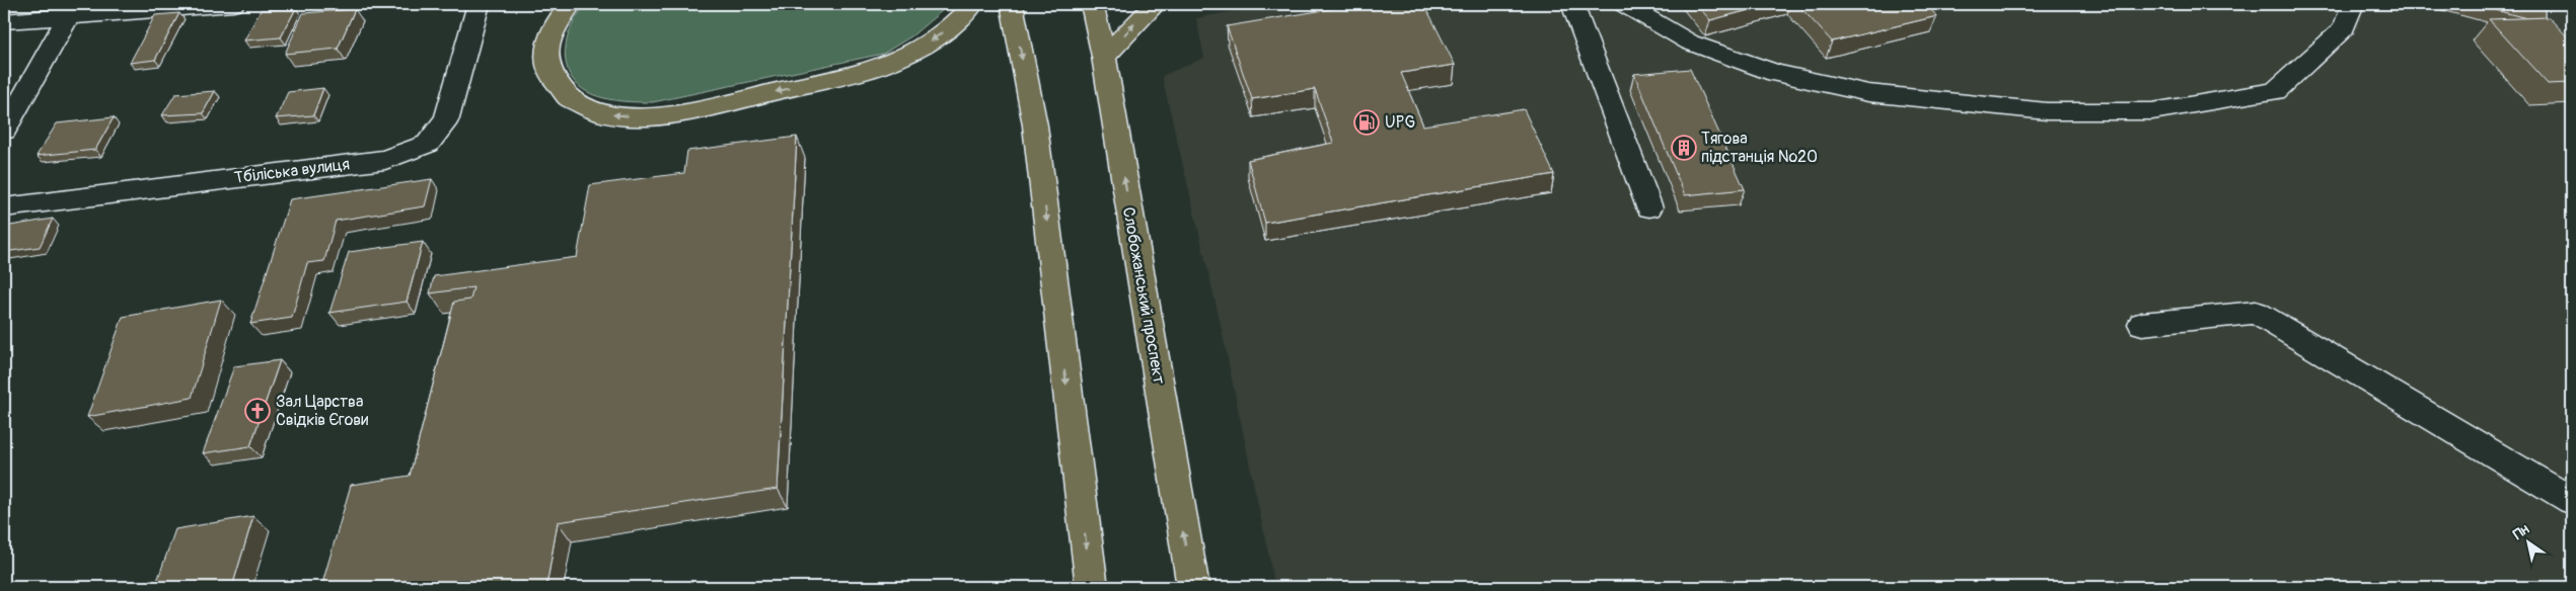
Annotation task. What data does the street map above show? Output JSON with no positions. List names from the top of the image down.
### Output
{
  "streets": {
    "main road": ["Слобожанський проспект"],
    "street": ["Тбіліська вулиця"]
  },
  "places": {
    "fuel station": ["UPG"],
    "building": ["Тягова пiдстанцiя №20"],
    "church": ["Зал Царства Свідків Єгови"]
  },
  "north": "top left"
}
